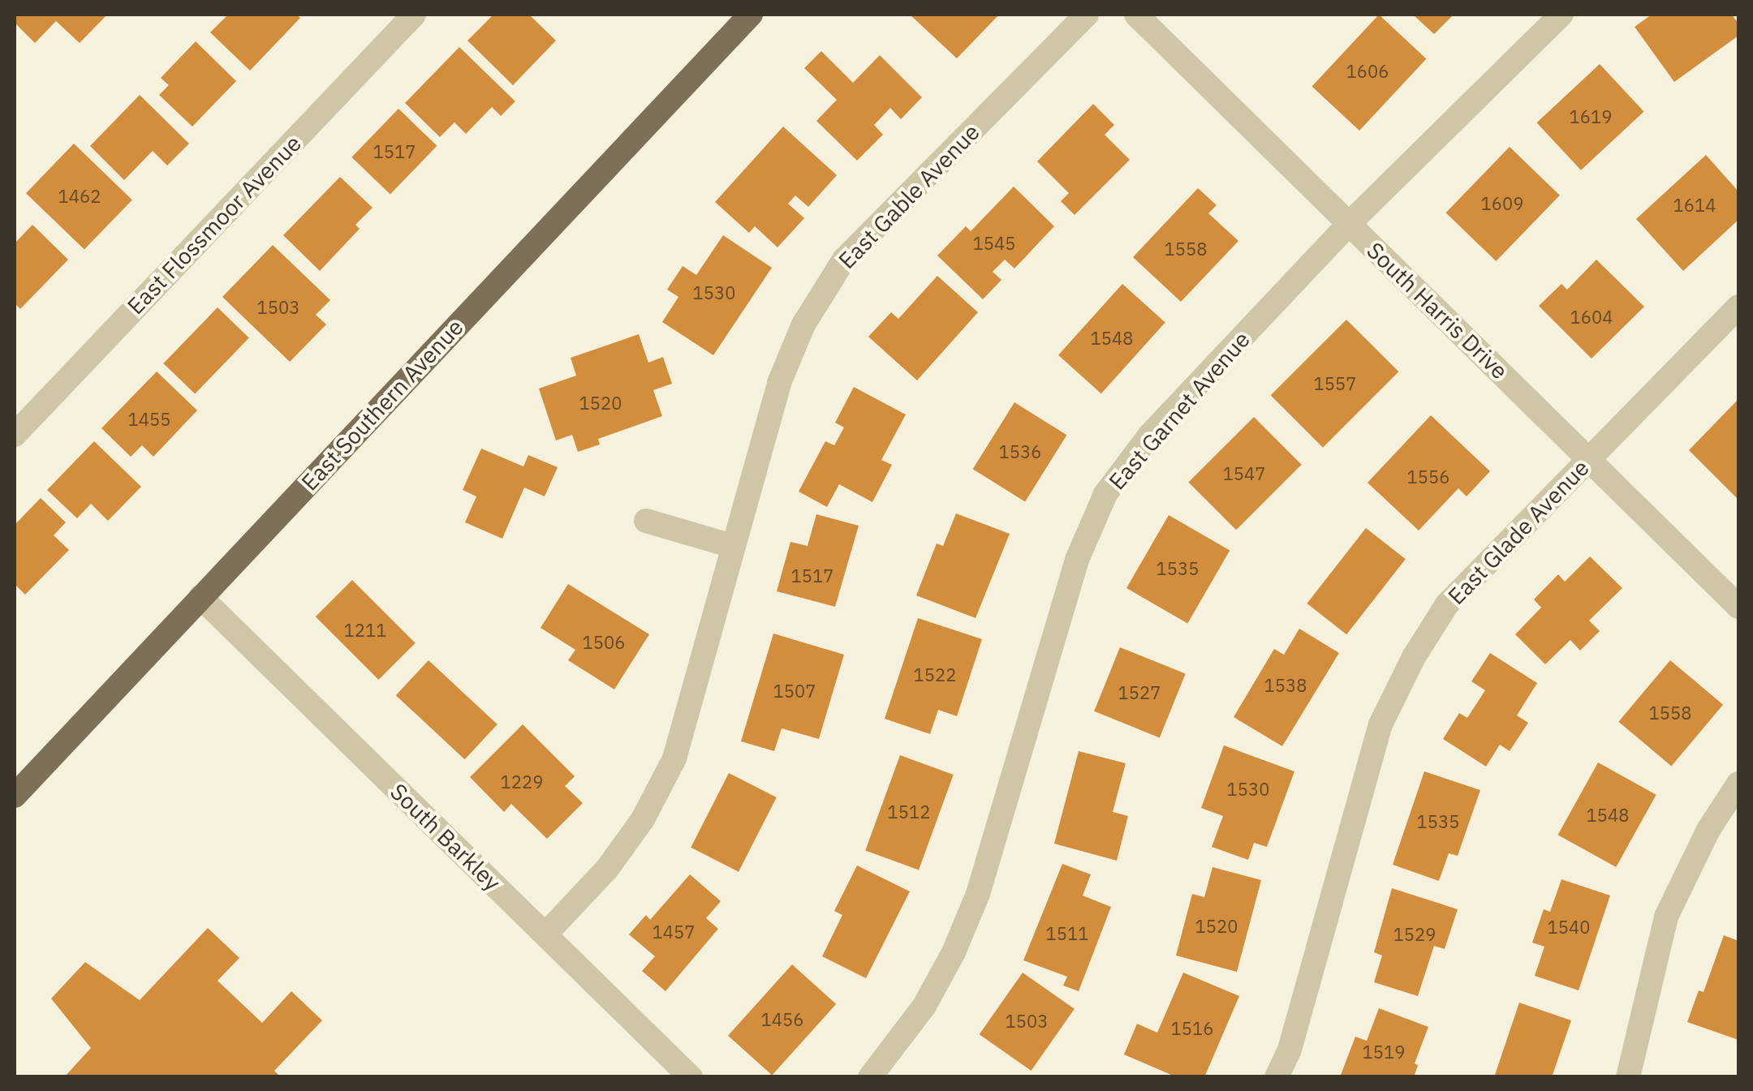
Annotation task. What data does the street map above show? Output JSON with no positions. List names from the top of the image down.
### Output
{
  "streets": {
    "main road": ["East Southern Avenue"],
    "street": [
      "East Gable Avenue",
      "East Flossmoor Avenue",
      "South Harris Drive",
      "East Garnet Avenue",
      "East Glade Avenue",
      "South Barkley"
    ]
  },
  "crossings": [
    ["East Gable Avenue", "South Barkley"],
    ["South Harris Drive", "East Garnet Avenue"],
    ["South Harris Drive", "East Glade Avenue"],
    ["East Southern Avenue", "South Barkley"]
  ],
  "house_numbers": [
    "1606",
    "1619",
    "1517",
    "1462",
    "1609",
    "1614",
    "1545",
    "1558",
    "1530",
    "1503",
    "1604",
    "1548",
    "1557",
    "1520",
    "1455",
    "1536",
    "1547",
    "1556",
    "1535",
    "1517",
    "1211",
    "1506",
    "1522",
    "1538",
    "1507",
    "1527",
    "1558",
    "1229",
    "1530",
    "1512",
    "1548",
    "1535",
    "1520",
    "1540",
    "1457",
    "1511",
    "1529",
    "1456",
    "1503",
    "1516",
    "1519"
  ]
}
